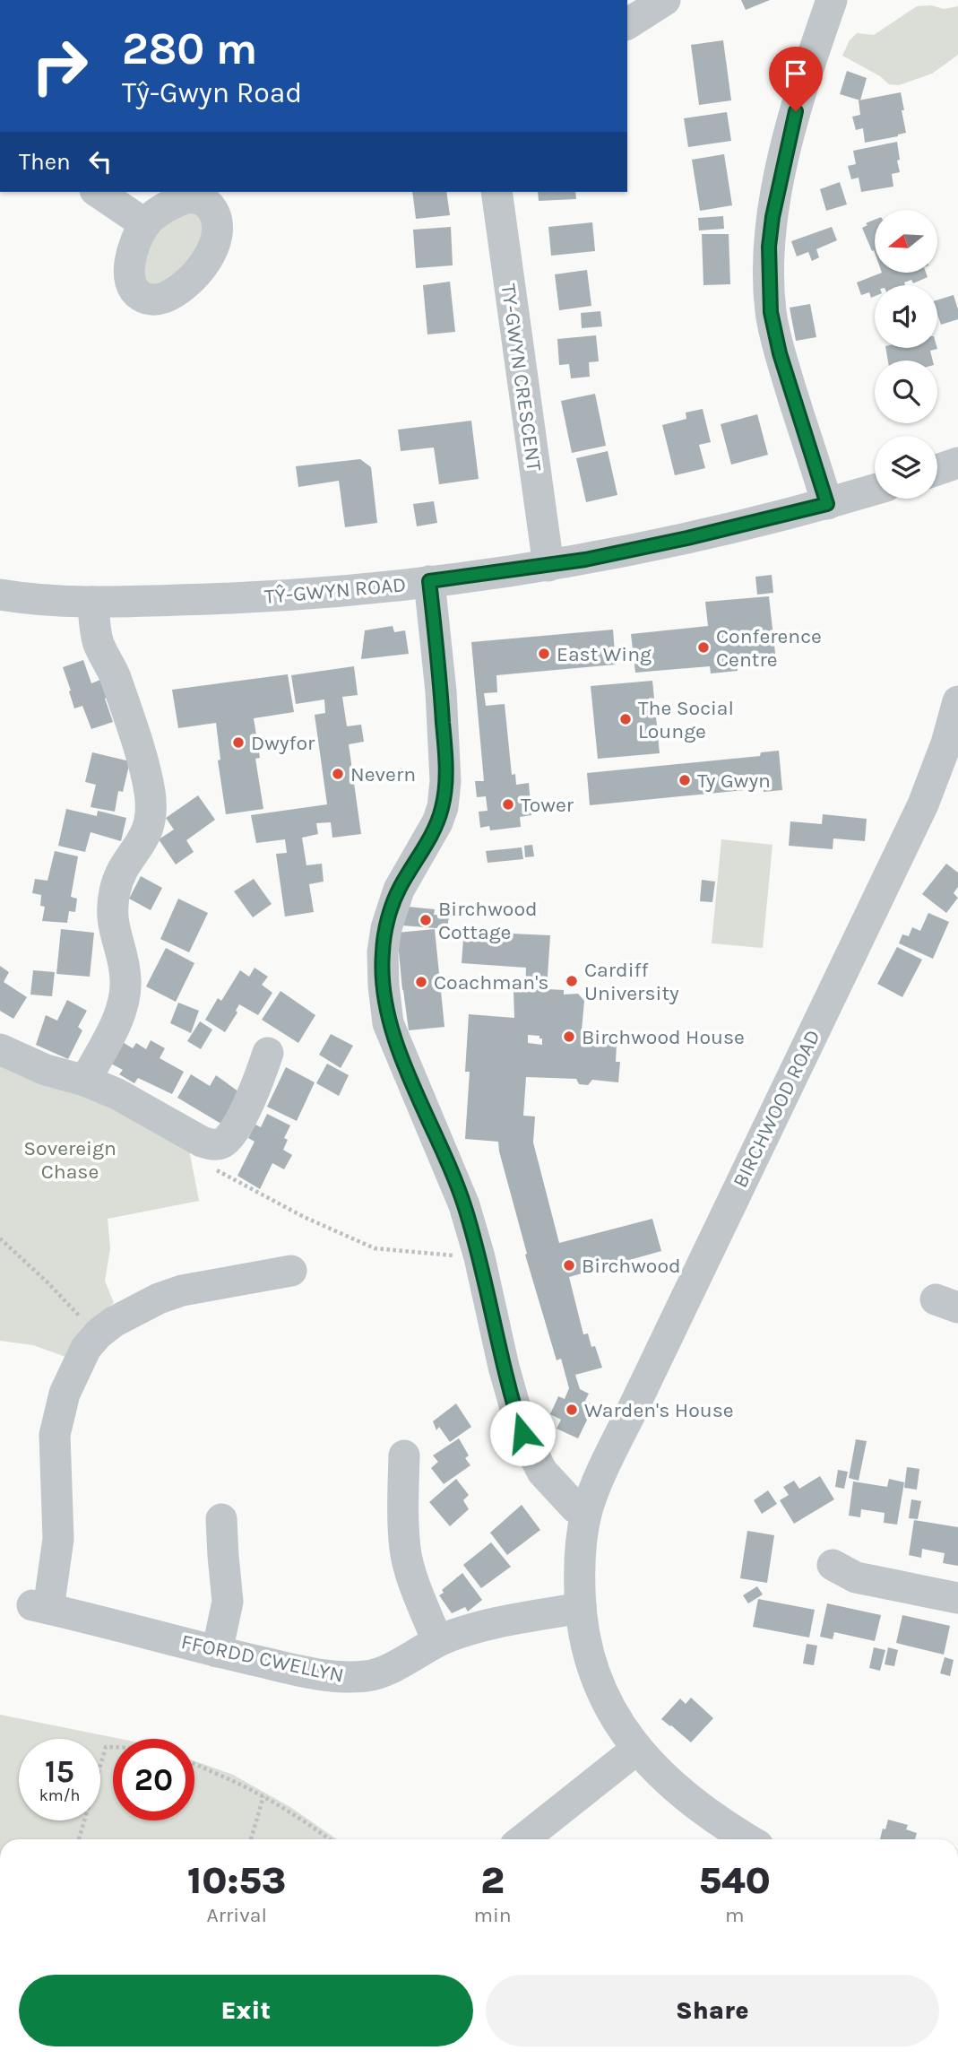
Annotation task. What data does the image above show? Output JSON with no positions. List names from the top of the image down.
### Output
{
  "streets": {
    "street": [
      "TY-GWYN CRESCENT",
      "TŶ-GWYN ROAD",
      "BIRCHWOOD ROAD",
      "FFORDD CWELLYN"
    ]
  },
  "crossings": [
    ["TY-GWYN CRESCENT", "TŶ-GWYN ROAD"],
    ["BIRCHWOOD ROAD", "FFORDD CWELLYN"]
  ],
  "parks": ["Sovereign Chase"],
  "places": [
    "Conference Centre",
    "East Wing",
    "The Social Lounge",
    "Dwyfor",
    "Nevern",
    "Ty Gwyn",
    "Tower",
    "Birchwood Cottage",
    "Cardiff University",
    "Coachman's",
    "Birchwood House",
    "Birchwood",
    "Warden's House"
  ],
  "north": "left",
  "page": {
    "turn": ["280 m", "Tŷ-Gwyn Road"],
    "then": "Then",
    "speed": "15 km/h",
    "limit": "20",
    "eta": [
      "10:53",
      "Arrival",
      "2",
      "min",
      "540",
      "m"
    ],
    "buttons": ["Exit", "Share"]
  }
}
